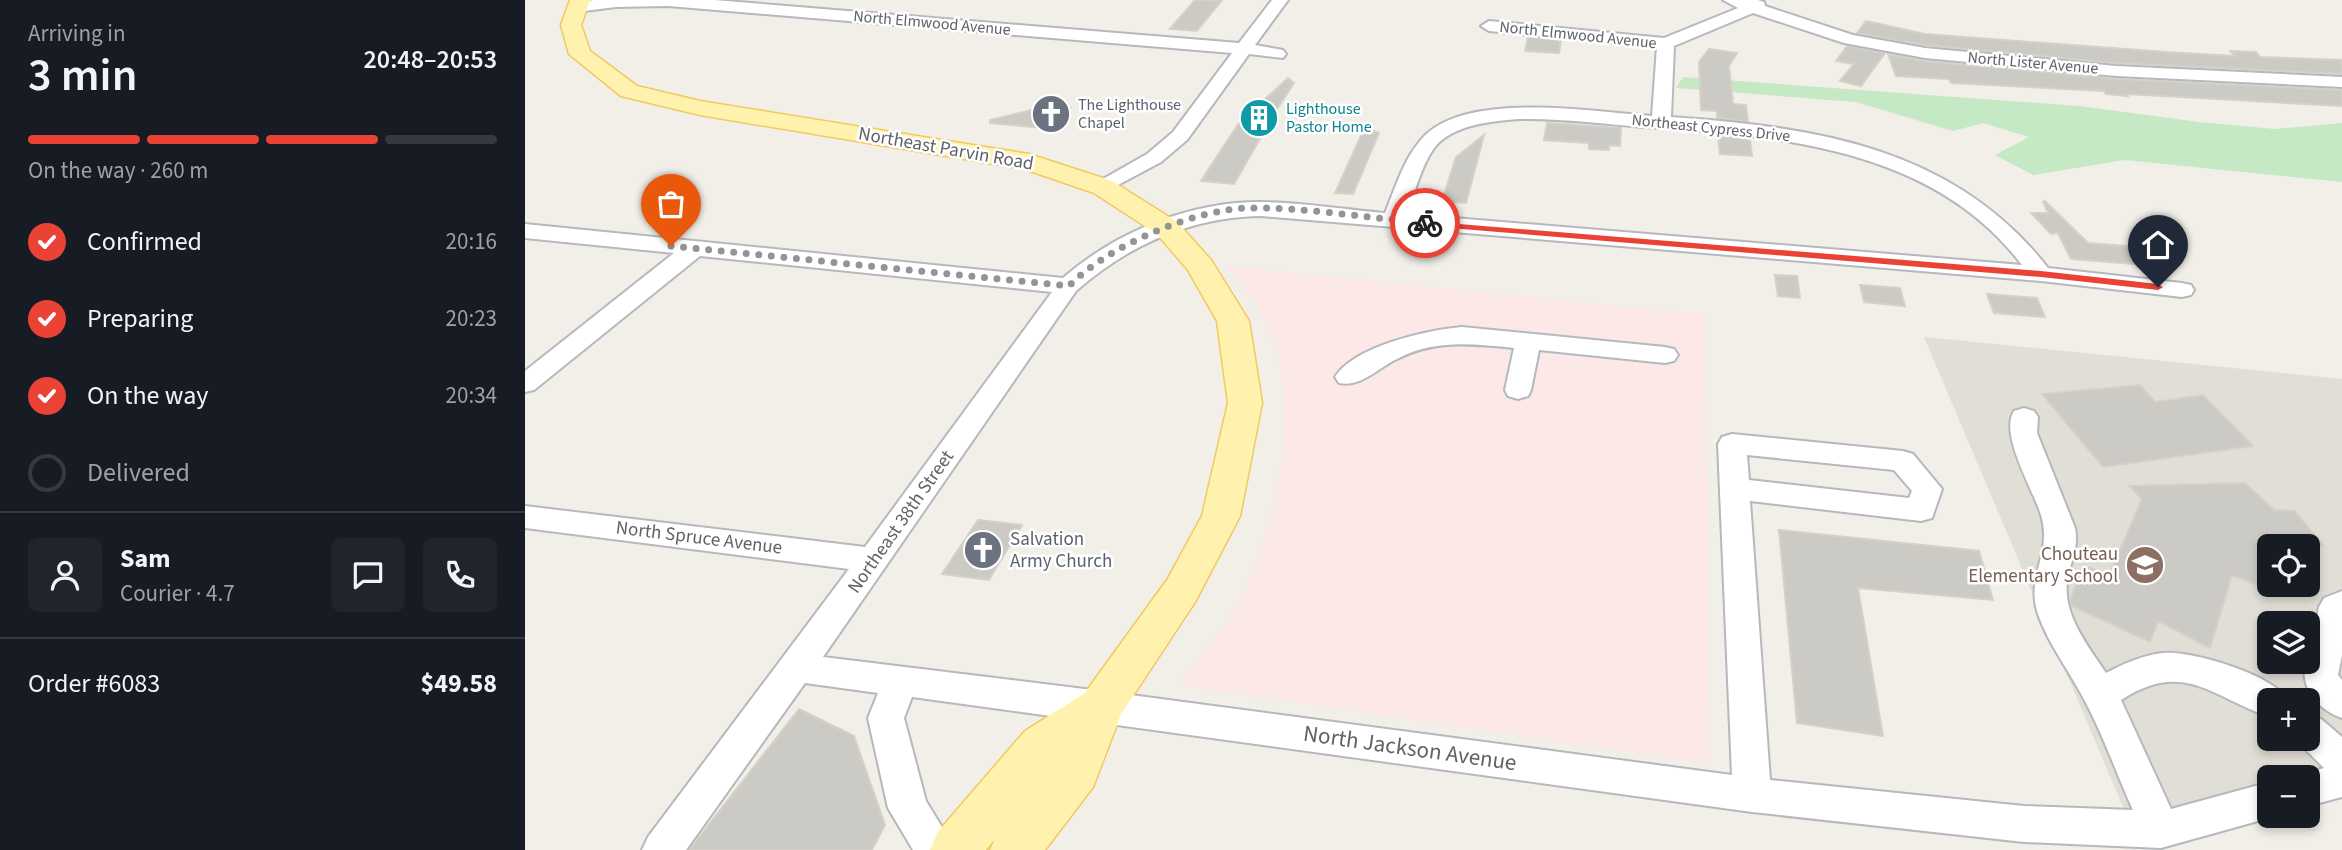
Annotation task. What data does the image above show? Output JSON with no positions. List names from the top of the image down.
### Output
{
  "streets": {
    "main road": ["Northeast Parvin Road"],
    "street": [
      "North Elmwood Avenue",
      "North Lister Avenue",
      "Northeast Cypress Drive",
      "Northeast 38th Street",
      "North Spruce Avenue",
      "North Jackson Avenue"
    ]
  },
  "crossings": [
    ["North Elmwood Avenue", "Northeast Parvin Road"],
    ["Northeast Cypress Drive", "Northeast 38th Street"],
    ["Northeast Parvin Road", "Northeast 38th Street"],
    ["Northeast Parvin Road", "North Jackson Avenue"],
    ["Northeast 38th Street", "North Spruce Avenue"],
    ["Northeast 38th Street", "North Jackson Avenue"]
  ],
  "places": {
    "church": ["The Lighthouse Chapel", "Salvation Army Church"],
    "building": ["Lighthouse Pastor Home"],
    "school or university": ["Chouteau Elementary School"]
  },
  "page": {
    "heading": ["3 min", "Arriving in", "20:48–20:53"],
    "panel": [
      "Sam",
      "Courier · 4.7",
      "Order #6083",
      "$49.58"
    ],
    "bar": "On the way · 260 m",
    "list": [
      ["Confirmed", "20:16"],
      ["Preparing", "20:23"],
      ["On the way", "20:34"],
      "Delivered"
    ],
    "map_buttons": ["+", "−"]
  }
}
